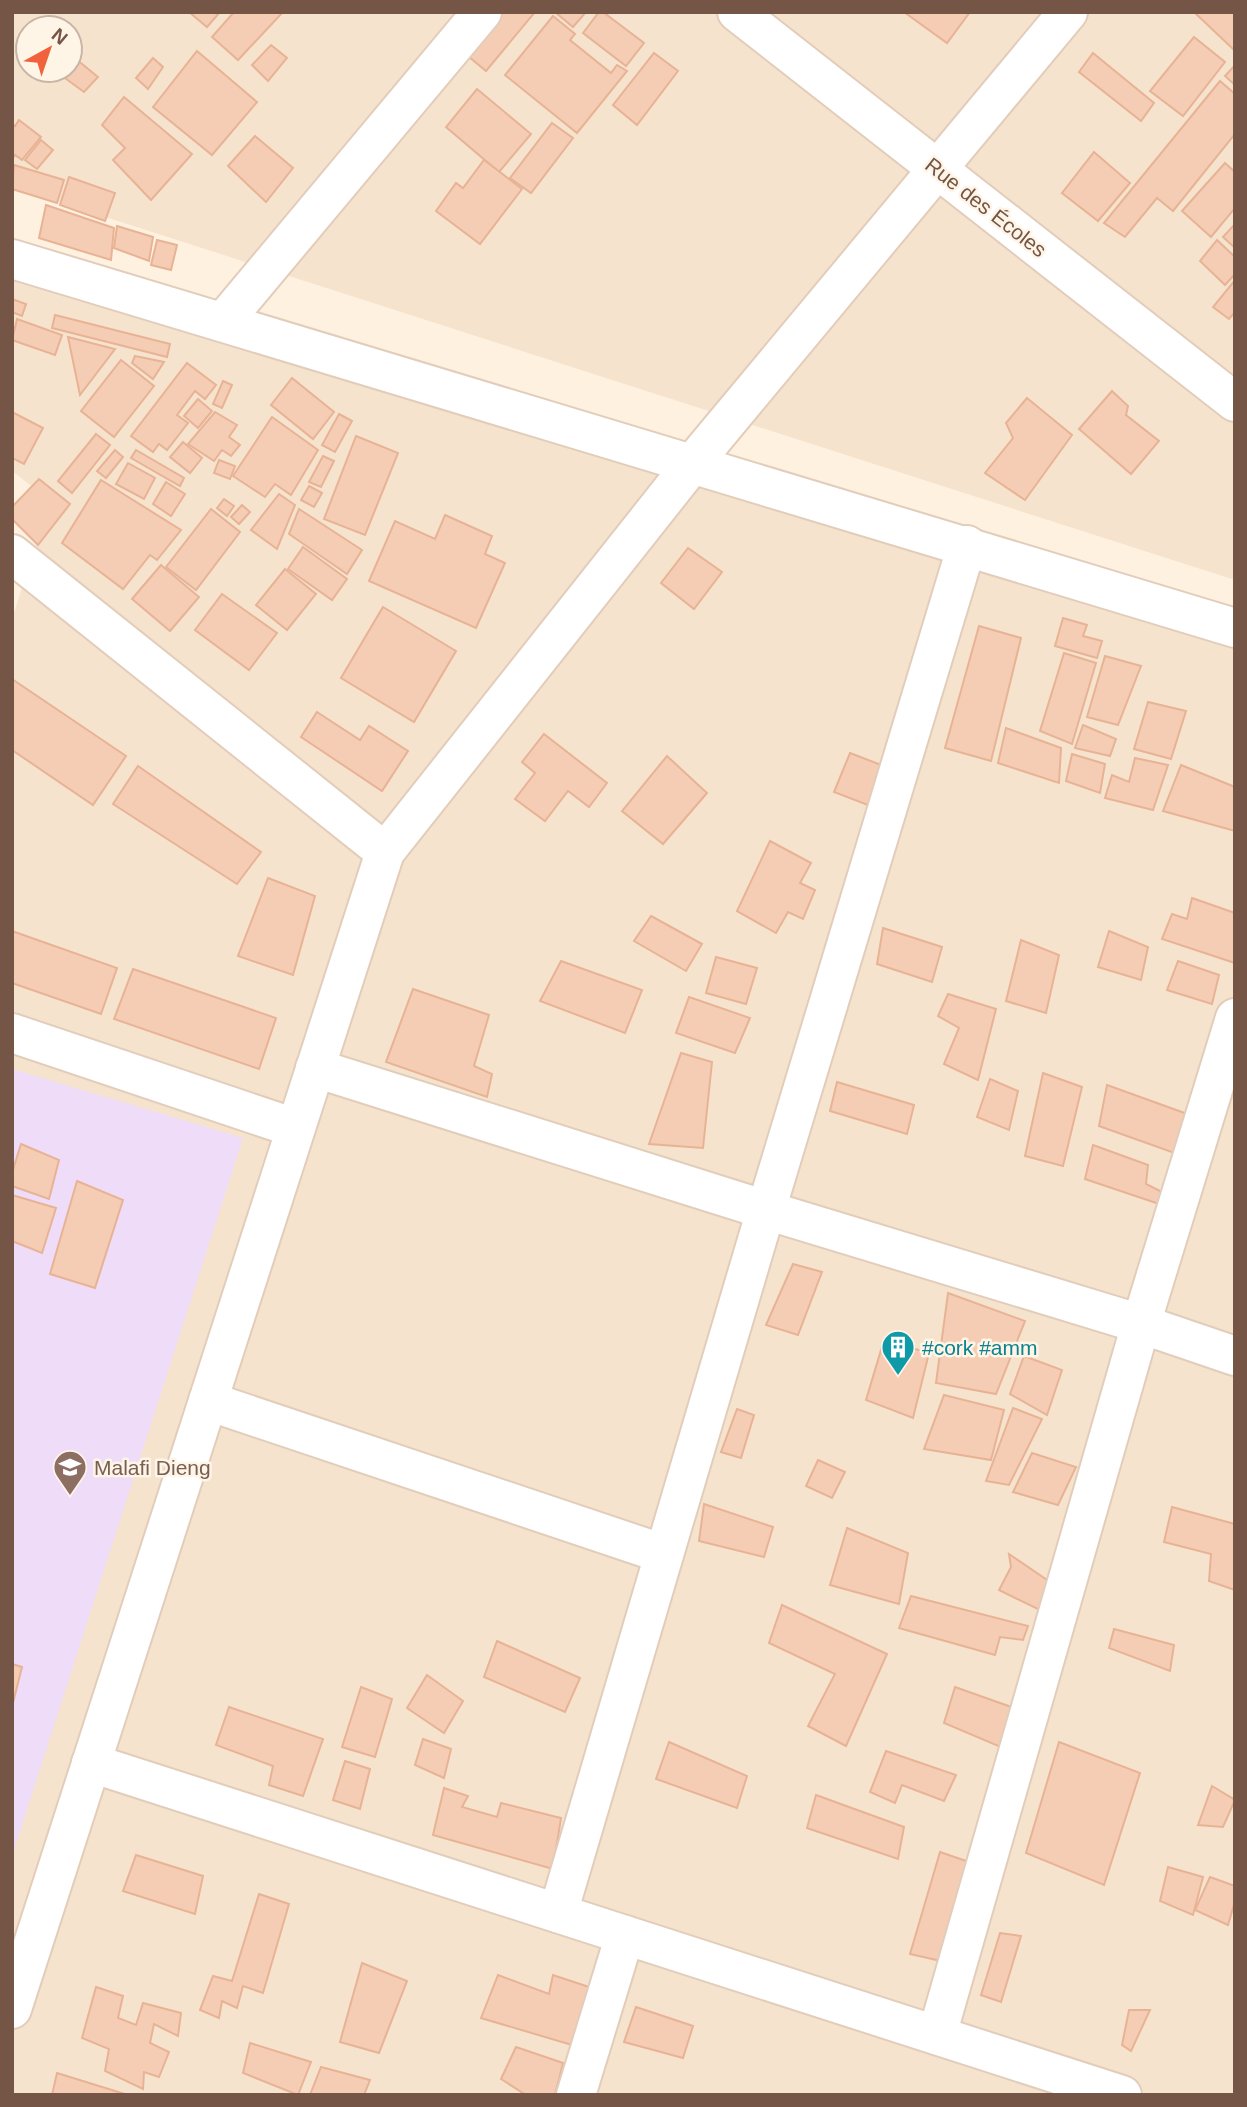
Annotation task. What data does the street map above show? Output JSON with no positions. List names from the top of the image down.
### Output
{
  "streets": {
    "street": ["Rue des Écoles"]
  },
  "places": {
    "building": ["#cork #amm"],
    "school or university": ["Malafi Dieng"]
  },
  "north": "top right"
}
